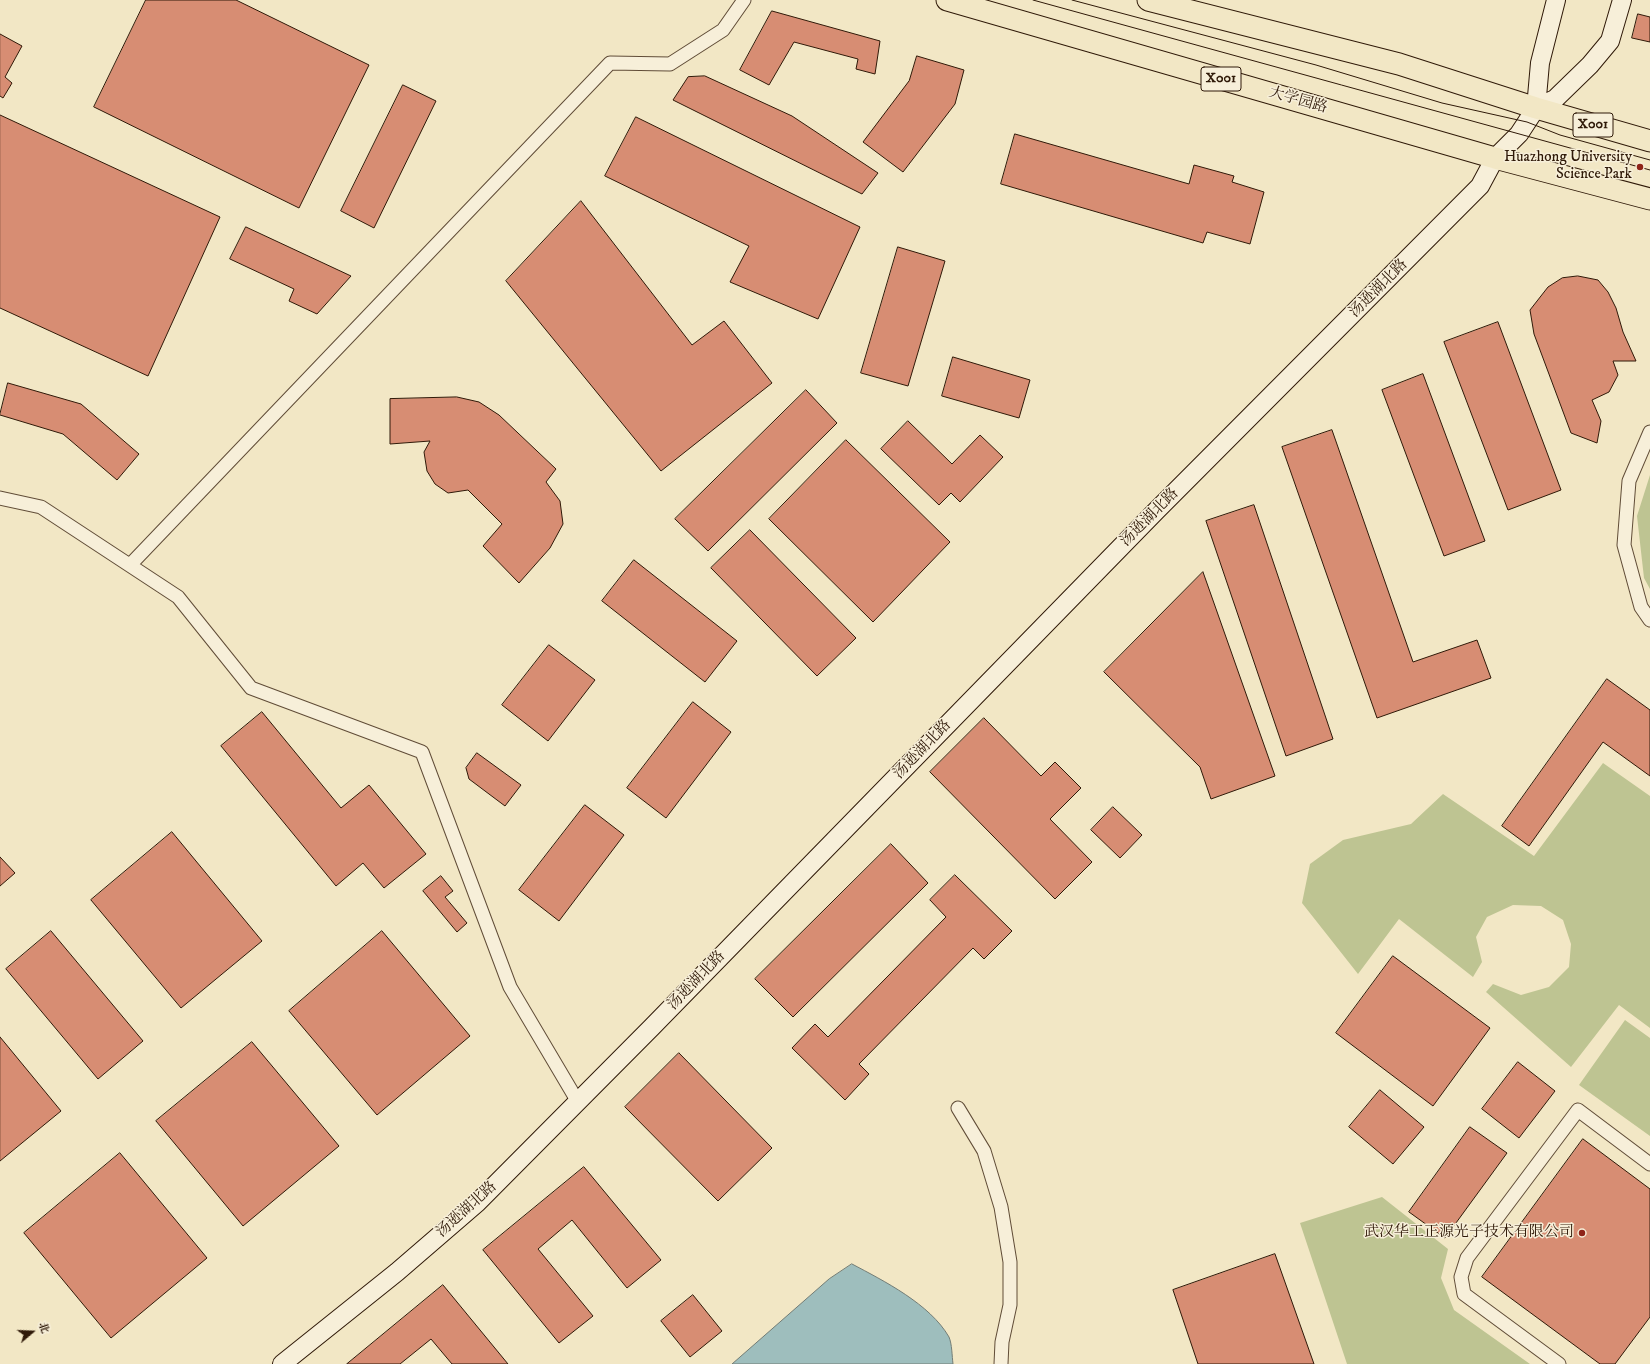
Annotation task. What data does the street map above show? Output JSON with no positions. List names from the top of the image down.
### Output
{
  "streets": {
    "main road": ["X001", "大学园路", "汤逊湖北路"]
  },
  "crossings": [
    ["X001", "汤逊湖北路"],
    ["大学园路", "汤逊湖北路"]
  ],
  "places": ["Huazhong University Science Park", "武汉华工正源光子技术有限公司"],
  "north": "right"
}
